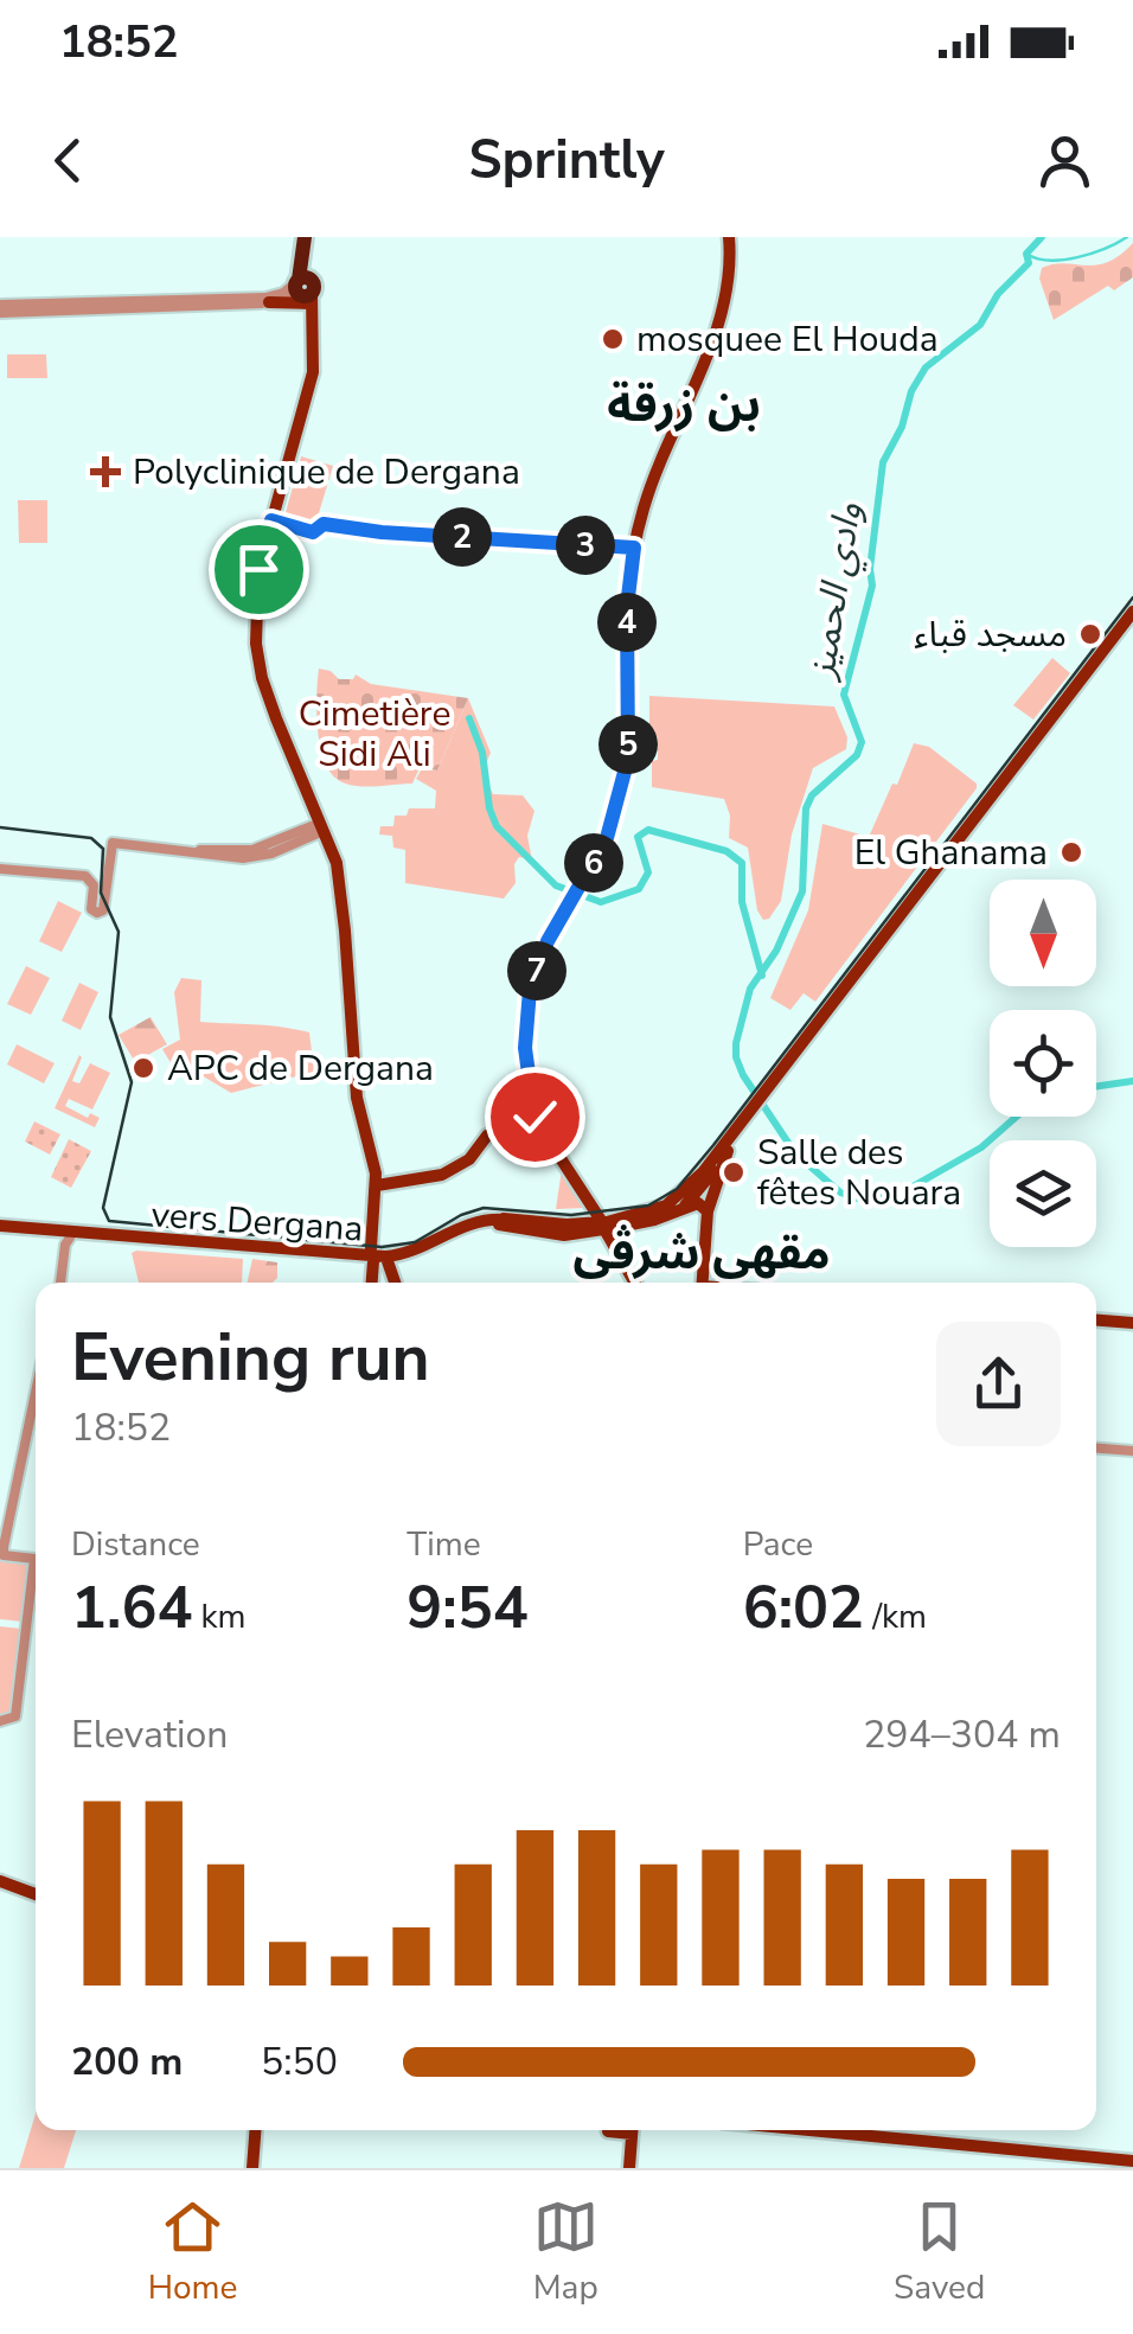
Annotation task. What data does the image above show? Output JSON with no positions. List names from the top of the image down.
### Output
{
  "streets": {
    "main road": ["vers Dergana"]
  },
  "districts": ["بن زرقة", "مقهى شرڨي"],
  "water": ["وادي الحميز"],
  "parks": ["Cimetière Sidi Ali"],
  "places": {
    "other": [
      "mosquee El Houda",
      "مسجد قباء",
      "El Ghanama",
      "APC de Dergana",
      "Salle des fêtes Nouara"
    ],
    "health": ["Polyclinique de Dergana"]
  },
  "north": "bottom",
  "page": {
    "status": "18:52",
    "header": "Sprintly",
    "pins": [
      "2",
      "3",
      "4",
      "5",
      "6",
      "7"
    ],
    "heading": ["Evening run", "18:52"],
    "stats": [
      ["Distance", "1.64 km"],
      ["Time", "9:54"],
      ["Pace", "6:02 /km"]
    ],
    "chart": ["Elevation", "294–304 m"],
    "list": [
      {
        "name": "200 m",
        "note": "5:50"
      }
    ],
    "tabs": ["Home", "Map", "Saved"]
  }
}
